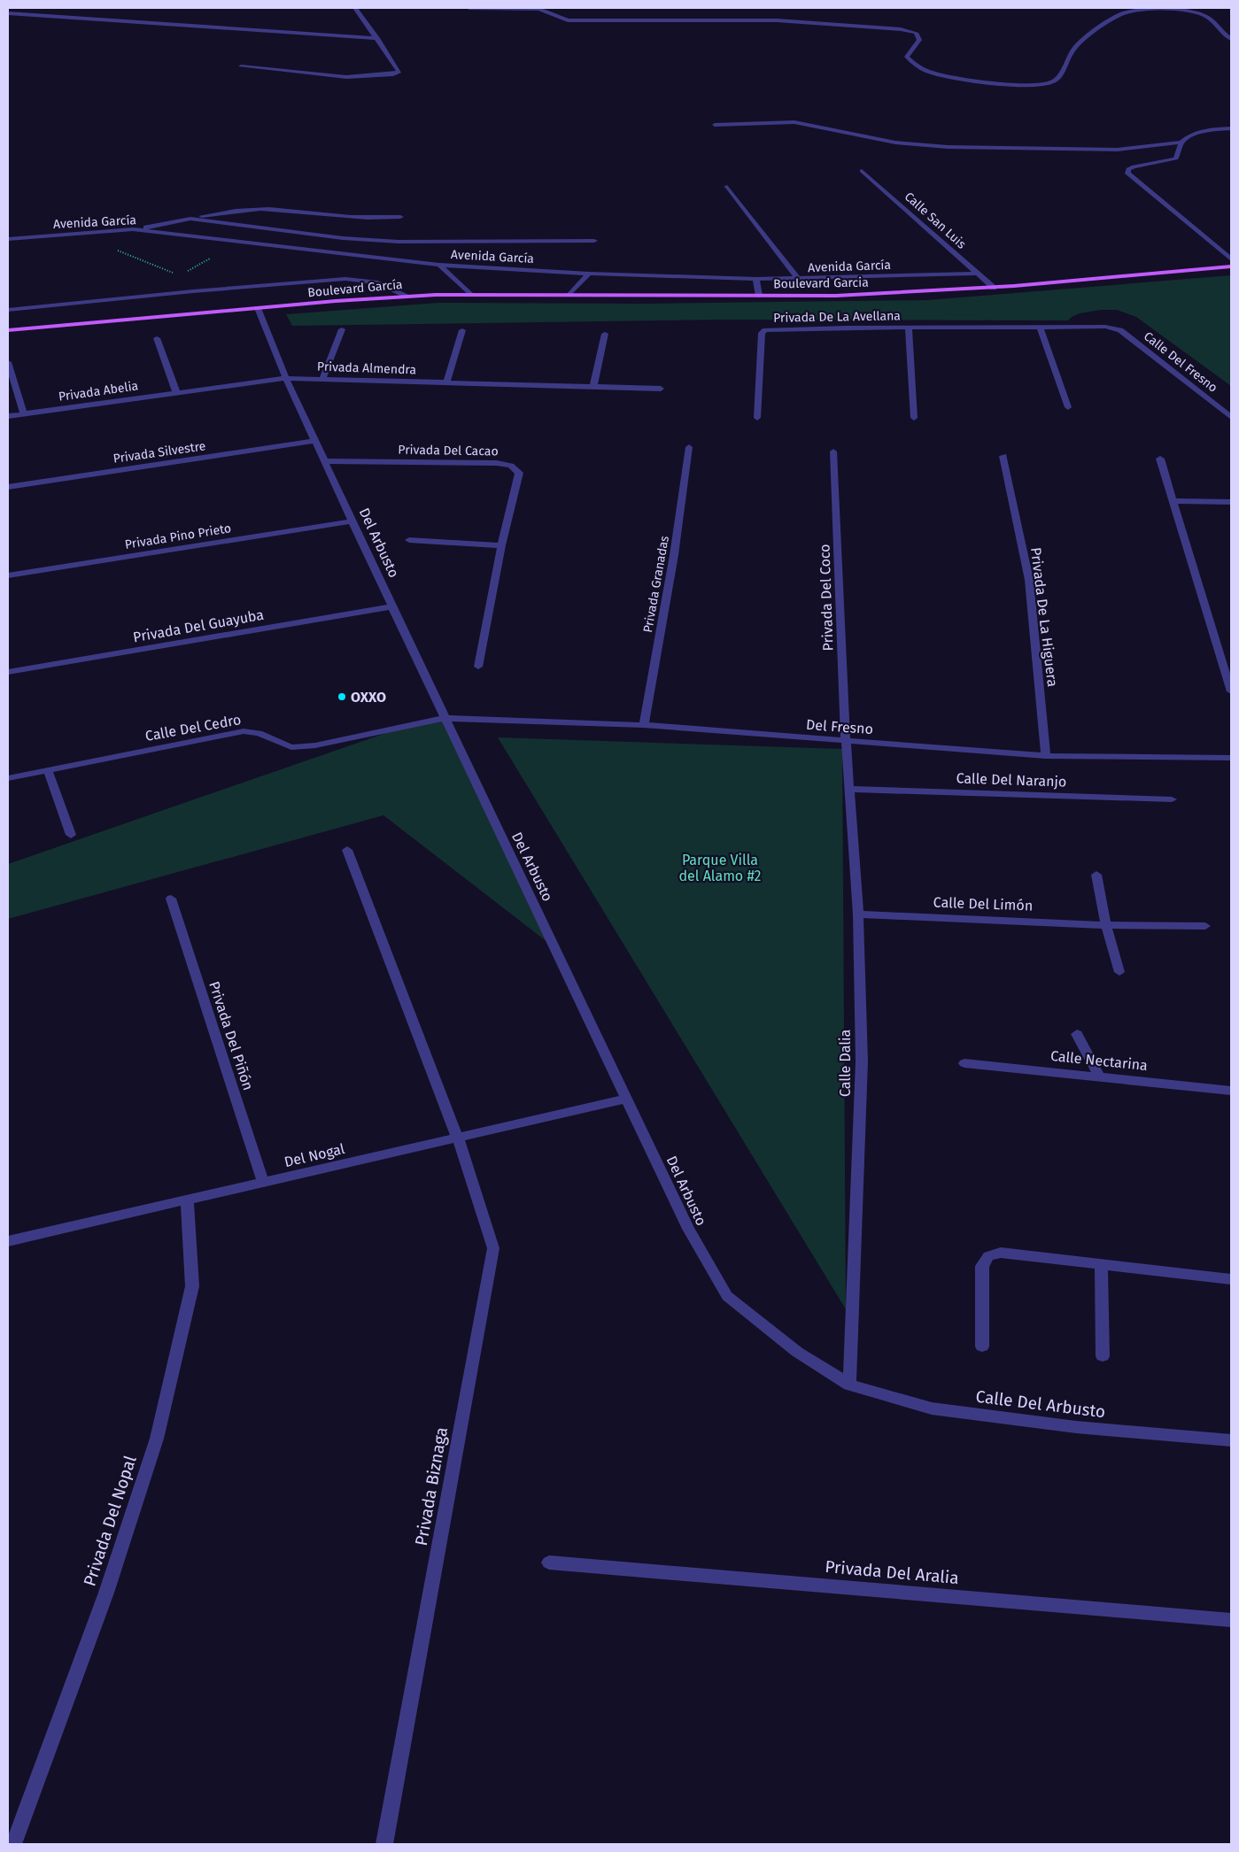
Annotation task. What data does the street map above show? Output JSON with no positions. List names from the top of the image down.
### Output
{
  "streets": {
    "main road": ["Boulevard Garcia", "Boulevard García"],
    "street": [
      "Calle San Luis",
      "Avenida García",
      "Privada De La Avellana",
      "Calle Del Fresno",
      "Privada Almendra",
      "Privada Abelia",
      "Privada Del Cacao",
      "Privada Silvestre",
      "Privada Pino Prieto",
      "Del Arbusto",
      "Privada Granadas",
      "Privada Del Coco",
      "Privada De La Higuera",
      "Privada Del Guayuba",
      "Del Fresno",
      "Calle Del Cedro",
      "Calle Del Naranjo",
      "Calle Del Limón",
      "Privada Del Piñón",
      "Calle Nectarina",
      "Calle Dalia",
      "Del Nogal",
      "Calle Del Arbusto",
      "Privada Biznaga",
      "Privada Del Nopal",
      "Privada Del Aralia"
    ]
  },
  "crossings": [
    ["Calle San Luis", "Avenida García"],
    ["Calle San Luis", "Boulevard Garcia"],
    ["Boulevard Garcia", "Boulevard García"],
    ["Boulevard García", "Del Arbusto"],
    ["Privada De La Avellana", "Calle Del Fresno"],
    ["Privada Almendra", "Privada Abelia"],
    ["Privada Almendra", "Del Arbusto"],
    ["Privada Abelia", "Del Arbusto"],
    ["Privada Del Cacao", "Del Arbusto"],
    ["Privada Silvestre", "Del Arbusto"],
    ["Privada Pino Prieto", "Del Arbusto"],
    ["Del Arbusto", "Privada Del Guayuba"],
    ["Del Arbusto", "Del Fresno"],
    ["Del Arbusto", "Calle Del Cedro"],
    ["Del Arbusto", "Calle Dalia"],
    ["Del Arbusto", "Del Nogal"],
    ["Del Arbusto", "Calle Del Arbusto"],
    ["Privada Granadas", "Del Fresno"],
    ["Privada Del Coco", "Del Fresno"],
    ["Privada Del Coco", "Calle Dalia"],
    ["Privada De La Higuera", "Del Fresno"],
    ["Del Fresno", "Calle Del Cedro"],
    ["Del Fresno", "Calle Dalia"],
    ["Calle Del Naranjo", "Calle Dalia"],
    ["Calle Del Limón", "Calle Dalia"],
    ["Privada Del Piñón", "Del Nogal"],
    ["Calle Dalia", "Calle Del Arbusto"],
    ["Del Nogal", "Privada Biznaga"],
    ["Del Nogal", "Privada Del Nopal"]
  ],
  "parks": ["Parque Villa del Alamo #2"],
  "places": ["OXXO"]
}
